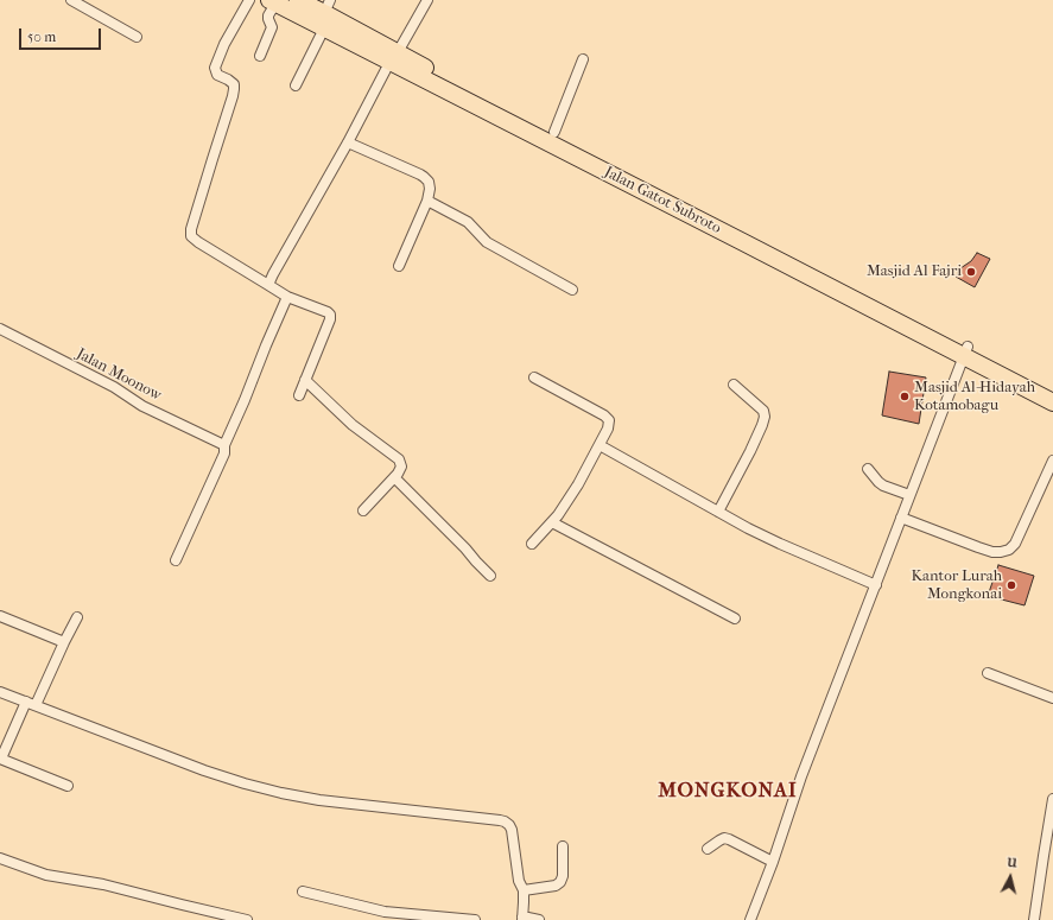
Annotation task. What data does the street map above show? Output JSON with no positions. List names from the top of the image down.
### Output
{
  "streets": {
    "highway": ["Jalan Gatot Subroto"],
    "street": ["Jalan Moonow"]
  },
  "districts": ["MONGKONAI"],
  "places": ["Masjid Al Fajri", "Masjid Al-Hidayah Kotamobagu", "Kantor Lurah Mongkonai"],
  "scale_bar": "50 m",
  "north": "top"
}
